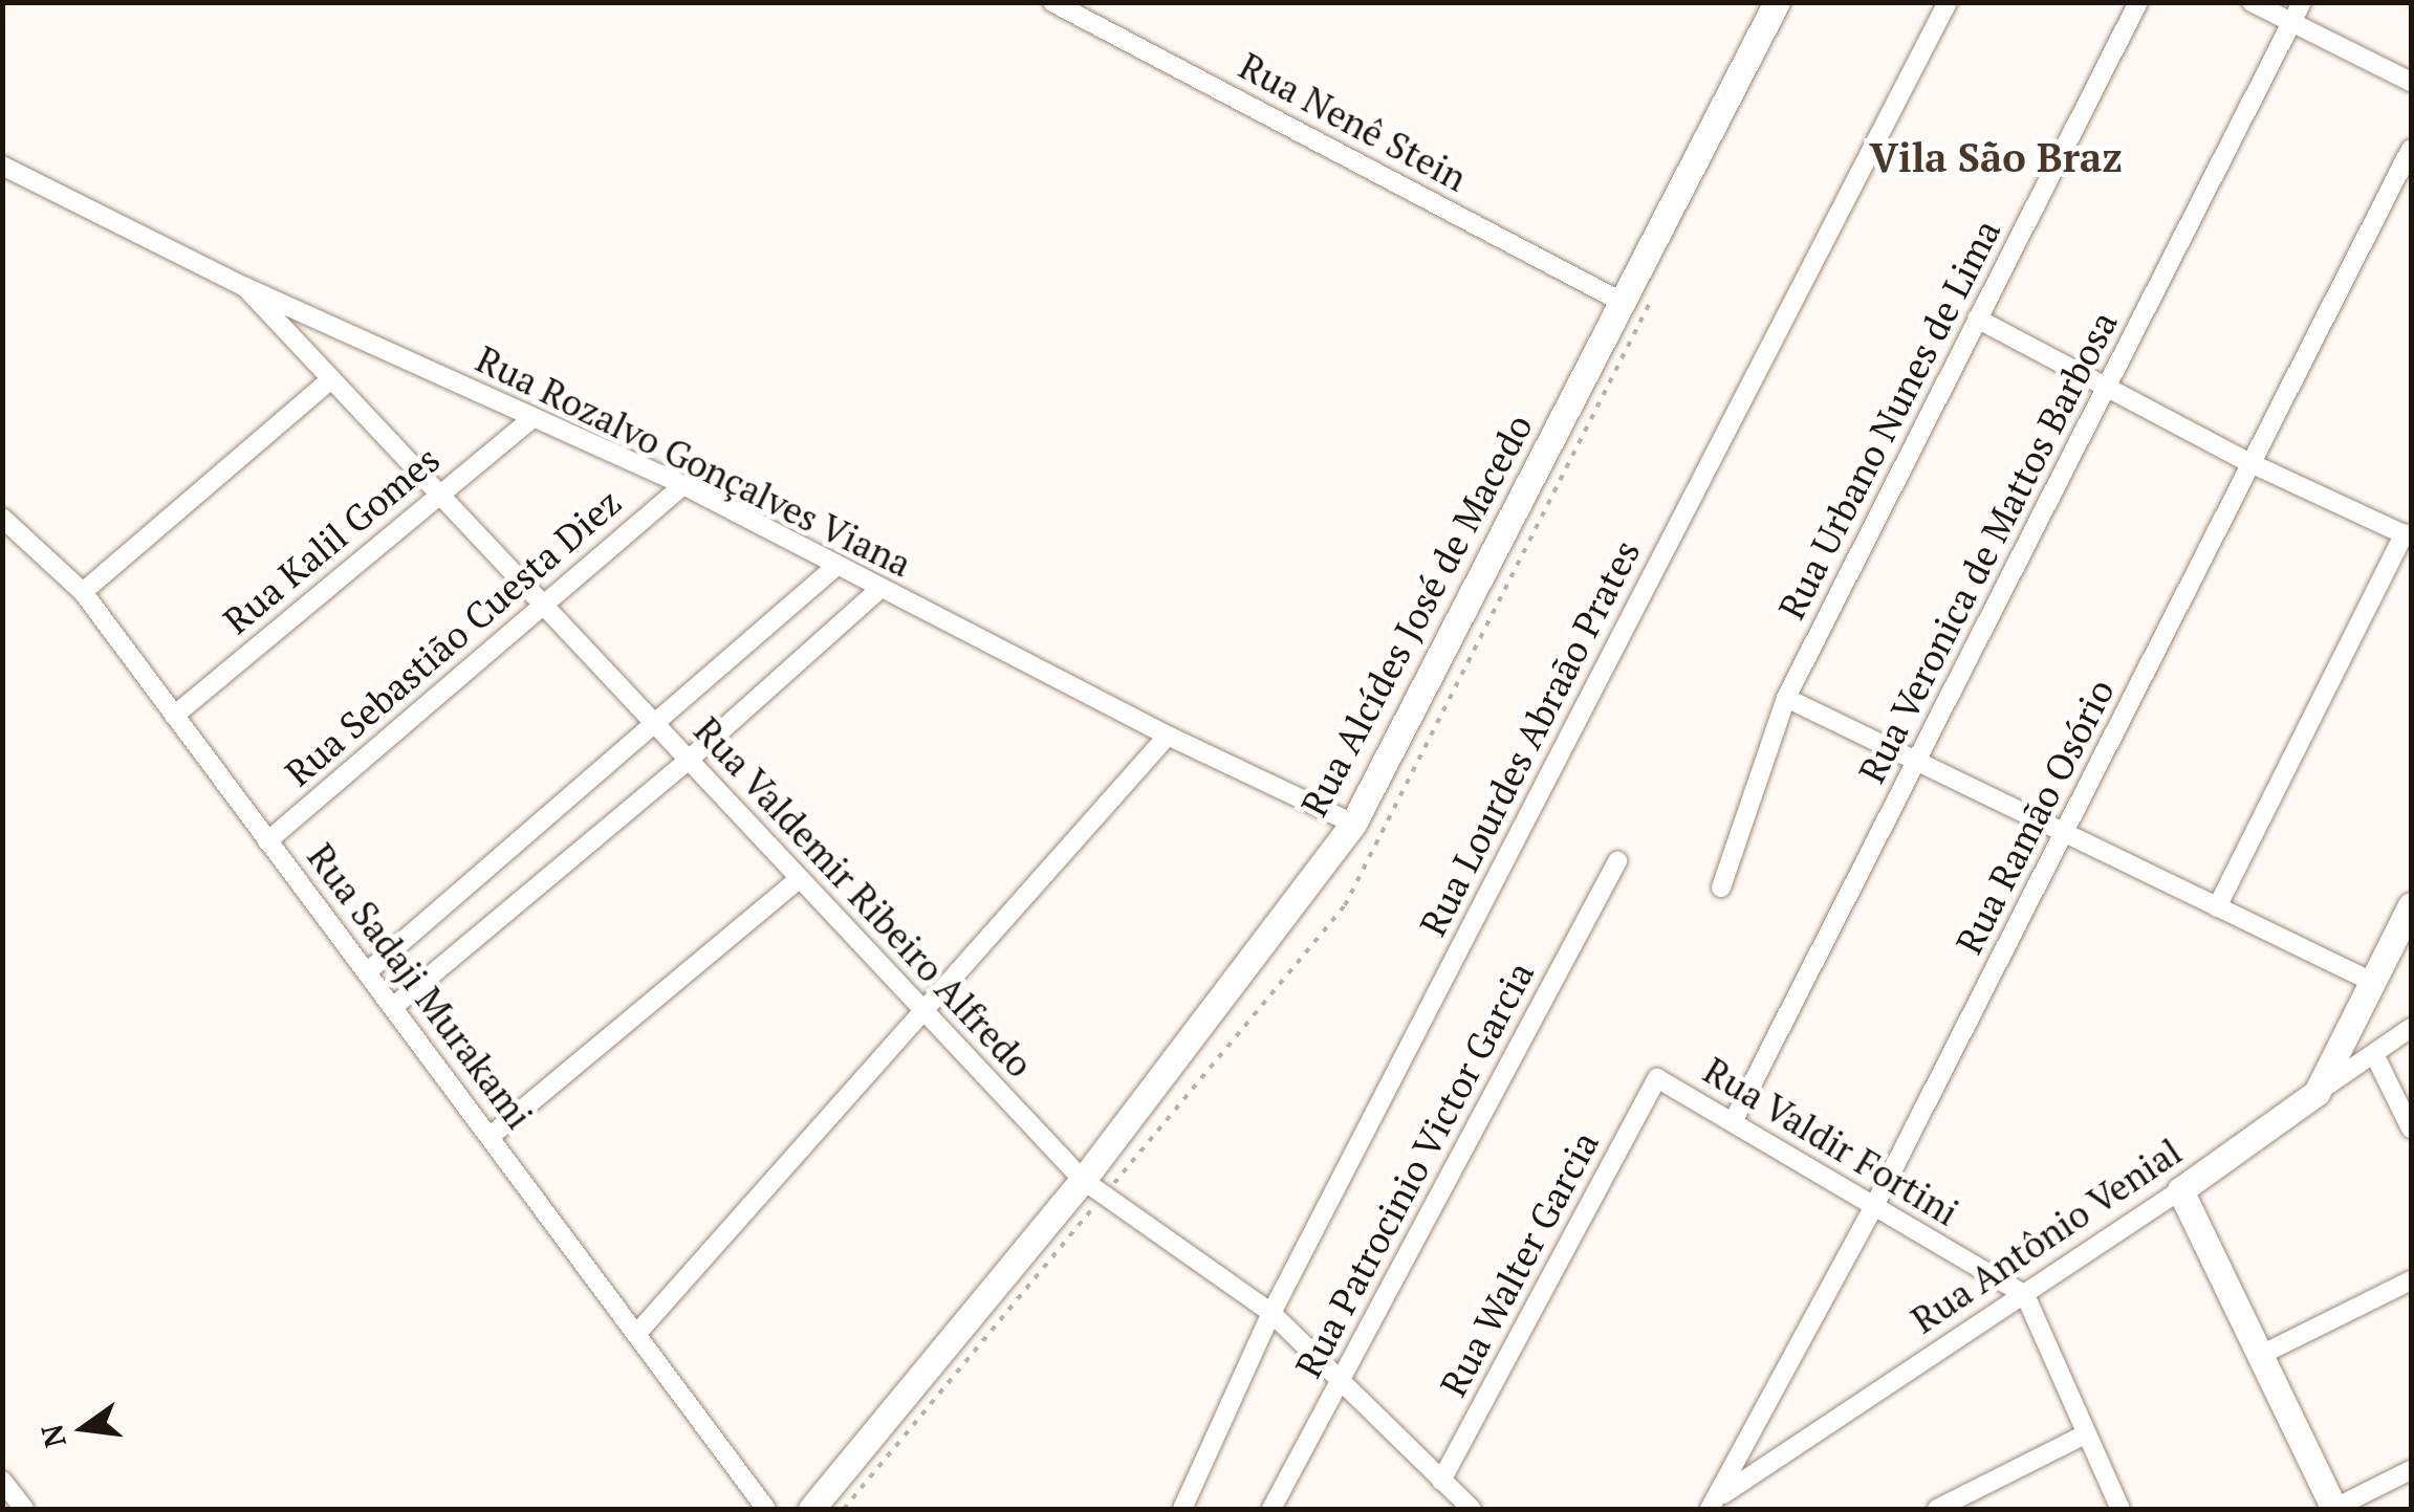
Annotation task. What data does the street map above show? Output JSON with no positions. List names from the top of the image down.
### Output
{
  "streets": {
    "street": [
      "Rua Nenê Stein",
      "Rua Urbano Nunes de Lima",
      "Rua Rozalvo Gonçalves Viana",
      "Rua Kalil Gomes",
      "Rua Veronica de Mattos Barbosa",
      "Rua Alcídes José de Macedo",
      "Rua Sebastião Cuesta Diez",
      "Rua Lourdes Abraão Prates",
      "Rua Ramão Osório",
      "Rua Valdemir Ribeiro Alfredo",
      "Rua Sadaji Murakami",
      "Rua Valdir Fortini",
      "Rua Patrocinio Victor Garcia",
      "Rua Antônio Venial",
      "Rua Walter Garcia"
    ]
  },
  "crossings": [
    ["Rua Nenê Stein", "Rua Alcídes José de Macedo"],
    ["Rua Rozalvo Gonçalves Viana", "Rua Kalil Gomes"],
    ["Rua Rozalvo Gonçalves Viana", "Rua Alcídes José de Macedo"],
    ["Rua Rozalvo Gonçalves Viana", "Rua Sebastião Cuesta Diez"],
    ["Rua Rozalvo Gonçalves Viana", "Rua Valdemir Ribeiro Alfredo"],
    ["Rua Kalil Gomes", "Rua Valdemir Ribeiro Alfredo"],
    ["Rua Kalil Gomes", "Rua Sadaji Murakami"],
    ["Rua Veronica de Mattos Barbosa", "Rua Valdir Fortini"],
    ["Rua Alcídes José de Macedo", "Rua Valdemir Ribeiro Alfredo"],
    ["Rua Sebastião Cuesta Diez", "Rua Valdemir Ribeiro Alfredo"],
    ["Rua Sebastião Cuesta Diez", "Rua Sadaji Murakami"],
    ["Rua Lourdes Abraão Prates", "Rua Valdemir Ribeiro Alfredo"],
    ["Rua Ramão Osório", "Rua Valdir Fortini"],
    ["Rua Ramão Osório", "Rua Antônio Venial"],
    ["Rua Valdemir Ribeiro Alfredo", "Rua Patrocinio Victor Garcia"],
    ["Rua Valdemir Ribeiro Alfredo", "Rua Walter Garcia"],
    ["Rua Valdir Fortini", "Rua Antônio Venial"],
    ["Rua Valdir Fortini", "Rua Walter Garcia"]
  ],
  "districts": ["Vila São Braz"],
  "north": "left"
}
